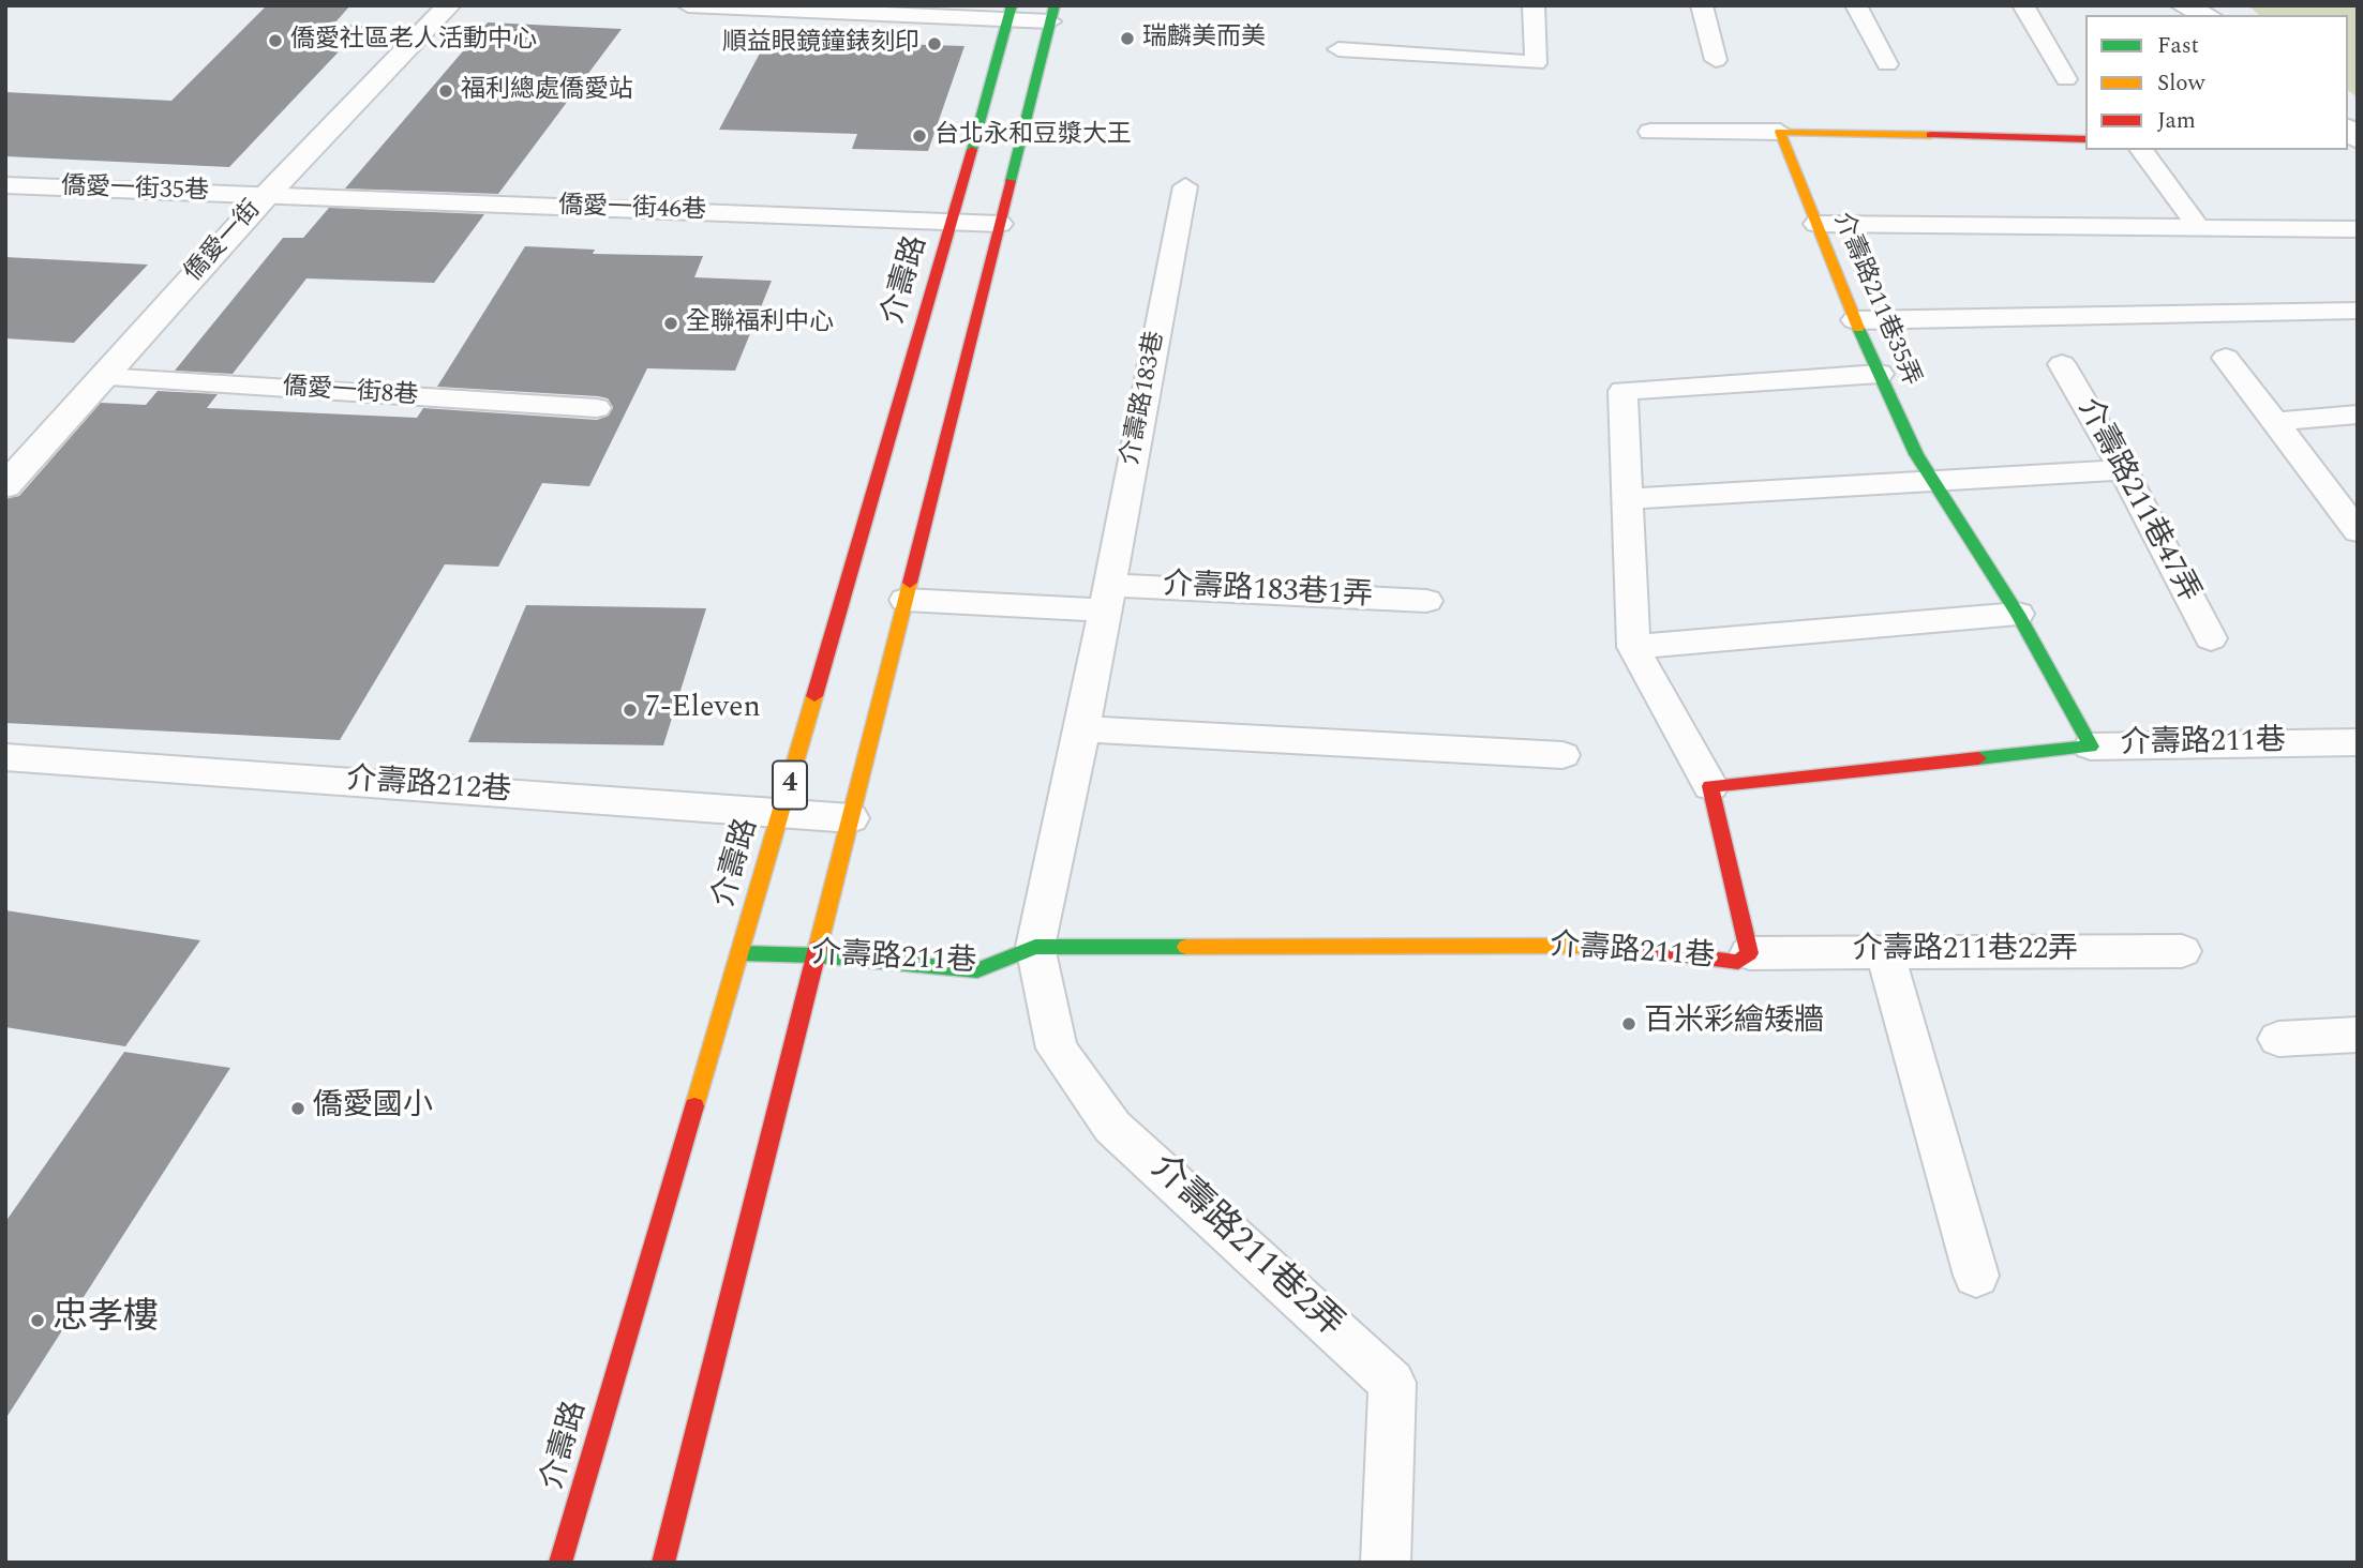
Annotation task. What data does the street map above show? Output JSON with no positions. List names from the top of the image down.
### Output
{
  "streets": {
    "main road": [
      "介壽路",
      "介壽路211巷35弄",
      "介壽路211巷",
      "4"
    ],
    "street": ["僑愛一街"],
    "lane": [
      "僑愛一街35巷",
      "僑愛一街46巷",
      "僑愛一街8巷",
      "介壽路183巷",
      "介壽路211巷47弄",
      "介壽路183巷1弄",
      "介壽路212巷",
      "介壽路211巷22弄",
      "介壽路211巷2弄"
    ]
  },
  "crossings": [
    ["僑愛一街35巷", "僑愛一街46巷"],
    ["僑愛一街35巷", "僑愛一街"],
    ["僑愛一街46巷", "僑愛一街"],
    ["僑愛一街46巷", "介壽路"],
    ["僑愛一街46巷", "4"],
    ["僑愛一街", "僑愛一街8巷"],
    ["介壽路", "介壽路211巷"],
    ["介壽路", "介壽路212巷"],
    ["介壽路211巷35弄", "介壽路211巷"],
    ["介壽路183巷", "介壽路183巷1弄"],
    ["介壽路183巷", "介壽路211巷"],
    ["介壽路183巷", "介壽路211巷2弄"],
    ["介壽路211巷", "4"],
    ["介壽路211巷", "介壽路211巷22弄"],
    ["介壽路211巷", "介壽路211巷2弄"],
    ["4", "介壽路212巷"]
  ],
  "places": [
    "瑞麟美而美",
    "僑愛社區老人活動中心",
    "順益眼鏡鐘錶刻印",
    "福利總處僑愛站",
    "台北永和豆漿大王",
    "全聯福利中心",
    "7-Eleven",
    "百米彩繪矮牆",
    "僑愛國小",
    "忠孝樓"
  ],
  "legend": ["Fast", "Slow", "Jam"]
}
